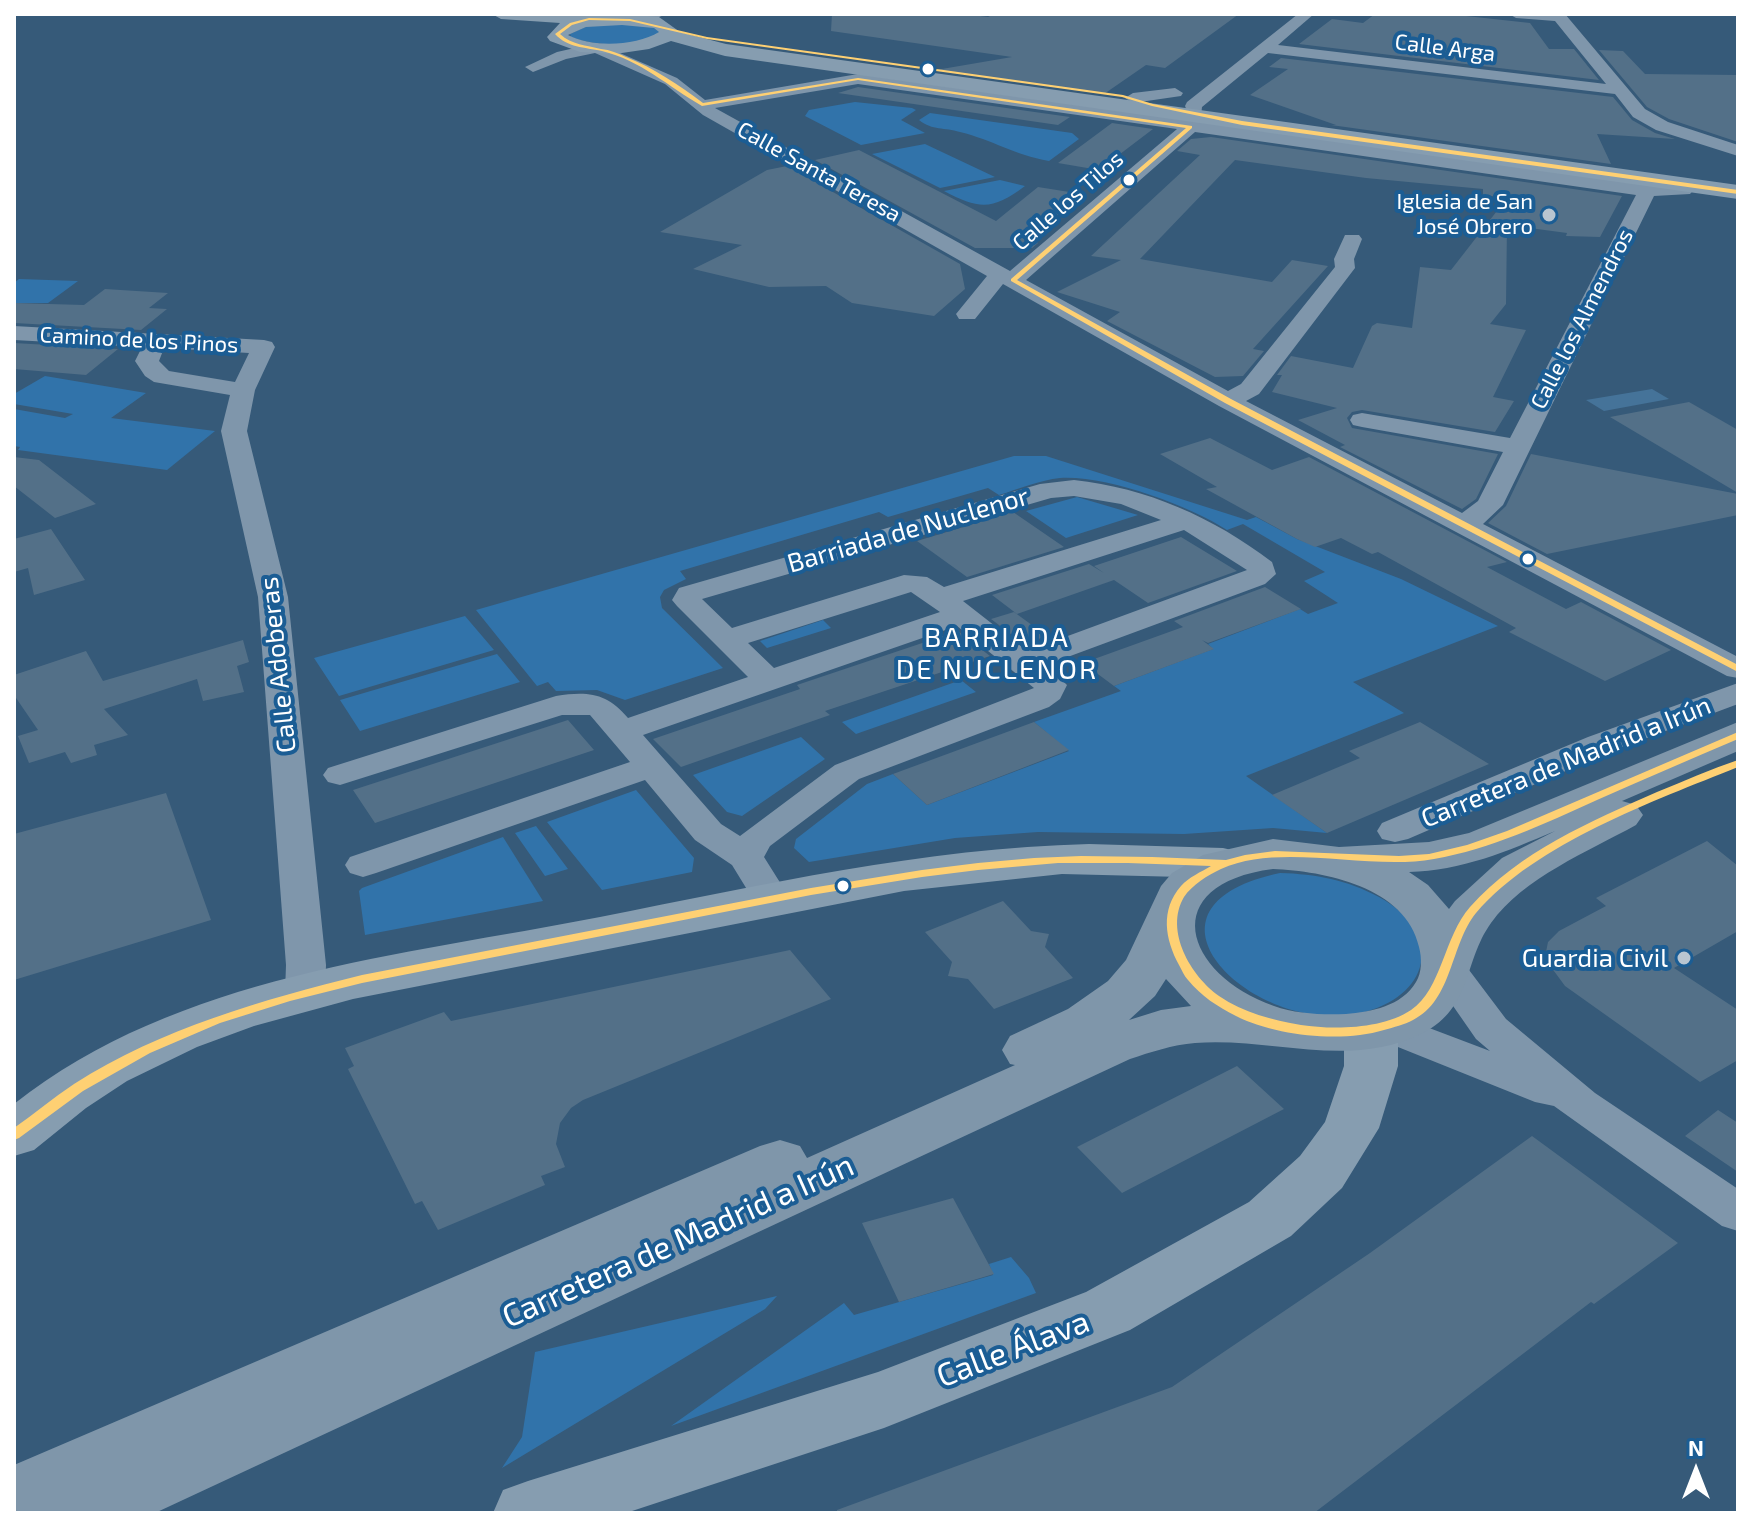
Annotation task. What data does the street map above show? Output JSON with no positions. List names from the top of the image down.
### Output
{
  "streets": {
    "highway": ["Carretera de Madrid a Irún"],
    "main road": ["Calle Álava"],
    "street": [
      "Calle Arga",
      "Calle Santa Teresa",
      "Calle los Tilos",
      "Calle los Almendros",
      "Camino de los Pinos",
      "Barriada de Nuclenor",
      "Calle Adoberas"
    ]
  },
  "crossings": [
    ["Calle Arga", "Calle los Tilos"],
    ["Calle Santa Teresa", "Calle los Tilos"],
    ["Calle Santa Teresa", "Calle los Almendros"],
    ["Camino de los Pinos", "Calle Adoberas"],
    ["Carretera de Madrid a Irún", "Calle Álava"]
  ],
  "districts": ["BARRIADA DE NUCLENOR"],
  "places": ["Iglesia de San José Obrero", "Guardia Civil"],
  "north": "top"
}
